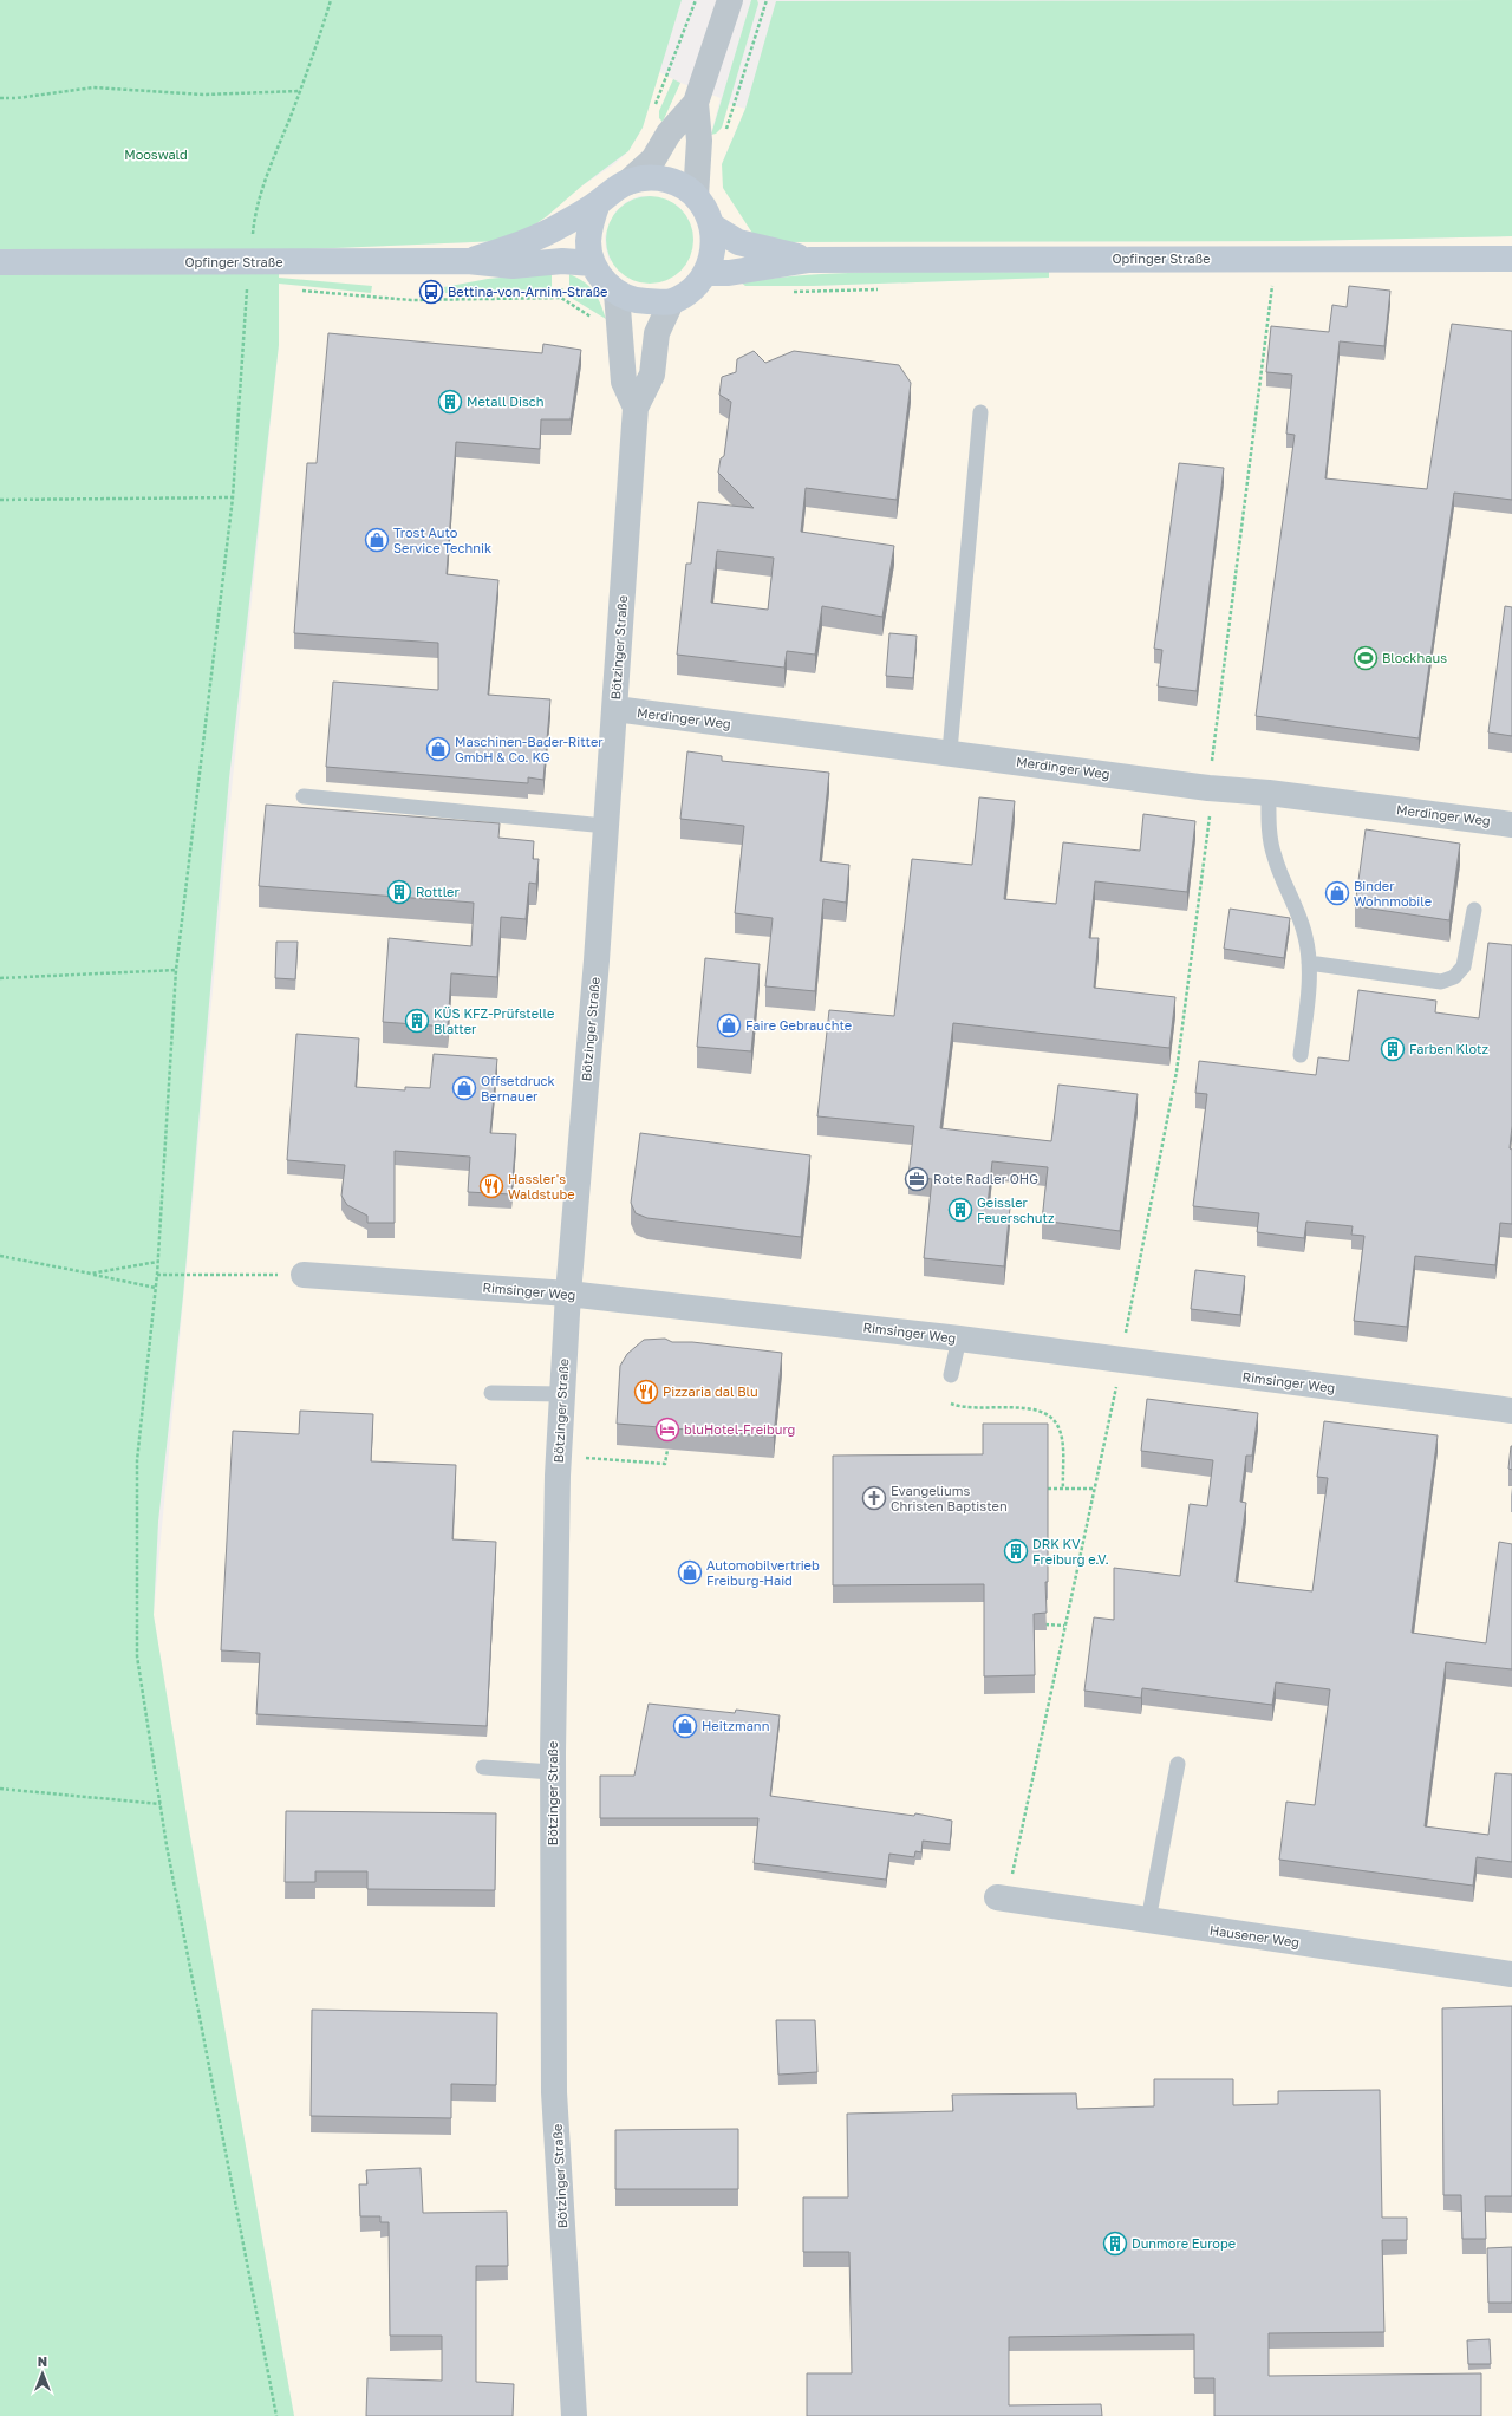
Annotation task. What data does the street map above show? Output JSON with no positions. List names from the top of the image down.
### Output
{
  "streets": {
    "main road": ["Opfinger Straße"],
    "street": [
      "Bötzinger Straße",
      "Merdinger Weg",
      "Rimsinger Weg",
      "Hausener Weg"
    ]
  },
  "crossings": [
    ["Opfinger Straße", "Bötzinger Straße"],
    ["Bötzinger Straße", "Merdinger Weg"],
    ["Bötzinger Straße", "Rimsinger Weg"]
  ],
  "parks": ["Mooswald"],
  "places": {
    "bus stop": ["Bettina-von-Arnim-Straße"],
    "building": [
      "Metall Disch",
      "Rottler",
      "KÜS KFZ-Prüfstelle Blatter",
      "Farben Klotz",
      "Geissler Feuerschutz",
      "DRK KV Freiburg e.V.",
      "Dunmore Europe"
    ],
    "shop": [
      "Trost Auto Service Technik",
      "Maschinen-Bader-Ritter GmbH & Co. KG",
      "Binder Wohnmobile",
      "Faire Gebrauchte",
      "Offsetdruck Bernauer",
      "Automobilvertrieb Freiburg-Haid",
      "Heitzmann"
    ],
    "sports": ["Blockhaus"],
    "office": ["Rote Radler OHG"],
    "restaurant": ["Hassler's Waldstube", "Pizzaria dal Blu"],
    "hotel": ["bluHotel-Freiburg"],
    "church": ["Evangeliums Christen Baptisten"]
  },
  "north": "top"
}
